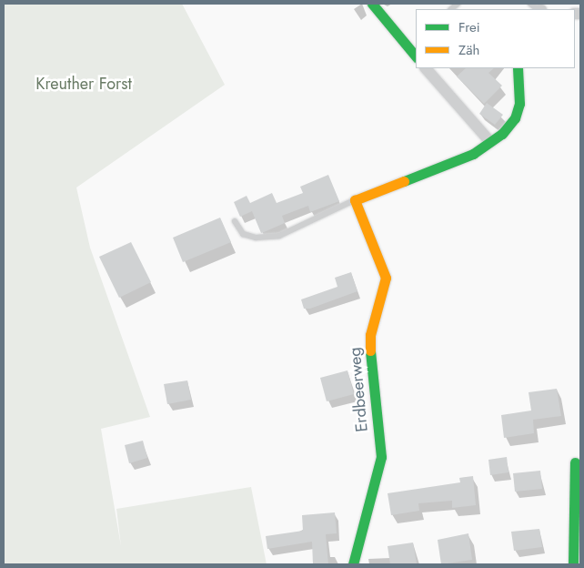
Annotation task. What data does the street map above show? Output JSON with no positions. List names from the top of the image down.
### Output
{
  "streets": {
    "street": ["Erdbeerweg"]
  },
  "parks": ["Kreuther Forst"],
  "legend": ["Frei", "Zäh"]
}
